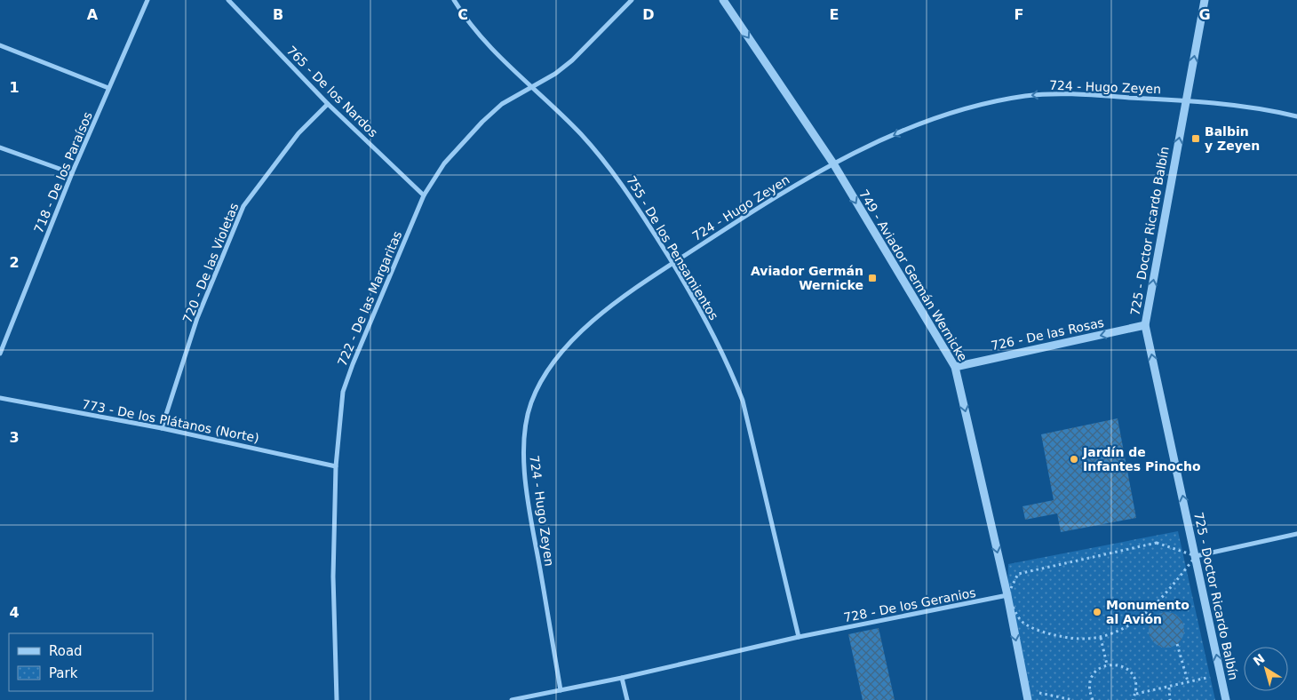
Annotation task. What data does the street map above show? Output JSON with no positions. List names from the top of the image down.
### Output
{
  "streets": {
    "street": [
      "724 - Hugo Zeyen",
      "765 - De los Nardos",
      "718 - De los Paraísos",
      "725 - Doctor Ricardo Balbín",
      "755 - De los Pensamientos",
      "720 - De las Violetas",
      "749 - Aviador Germán Wernicke",
      "722 - De las Margaritas",
      "726 - De las Rosas",
      "773 - De los Plátanos (Norte)",
      "728 - De los Geranios"
    ]
  },
  "crossings": [
    ["724 - Hugo Zeyen", "725 - Doctor Ricardo Balbín"],
    ["724 - Hugo Zeyen", "755 - De los Pensamientos"],
    ["724 - Hugo Zeyen", "749 - Aviador Germán Wernicke"],
    ["724 - Hugo Zeyen", "728 - De los Geranios"],
    ["765 - De los Nardos", "720 - De las Violetas"],
    ["765 - De los Nardos", "722 - De las Margaritas"],
    ["725 - Doctor Ricardo Balbín", "726 - De las Rosas"],
    ["755 - De los Pensamientos", "722 - De las Margaritas"],
    ["755 - De los Pensamientos", "728 - De los Geranios"],
    ["720 - De las Violetas", "773 - De los Plátanos (Norte)"],
    ["749 - Aviador Germán Wernicke", "726 - De las Rosas"],
    ["749 - Aviador Germán Wernicke", "728 - De los Geranios"],
    ["722 - De las Margaritas", "773 - De los Plátanos (Norte)"]
  ],
  "one_way": ["725 - Doctor Ricardo Balbín", "749 - Aviador Germán Wernicke", "726 - De las Rosas"],
  "places": {
    "transit": ["Balbin y Zeyen", "Aviador Germán Wernicke"],
    "other": ["Jardín de Infantes Pinocho", "Monumento al Avión"]
  },
  "legend": ["Road", "Park"],
  "north": "top left",
  "grid": {
    "columns": [
      "A",
      "B",
      "C",
      "D",
      "E",
      "F",
      "G"
    ],
    "rows": [
      "1",
      "2",
      "3",
      "4"
    ]
  }
}
